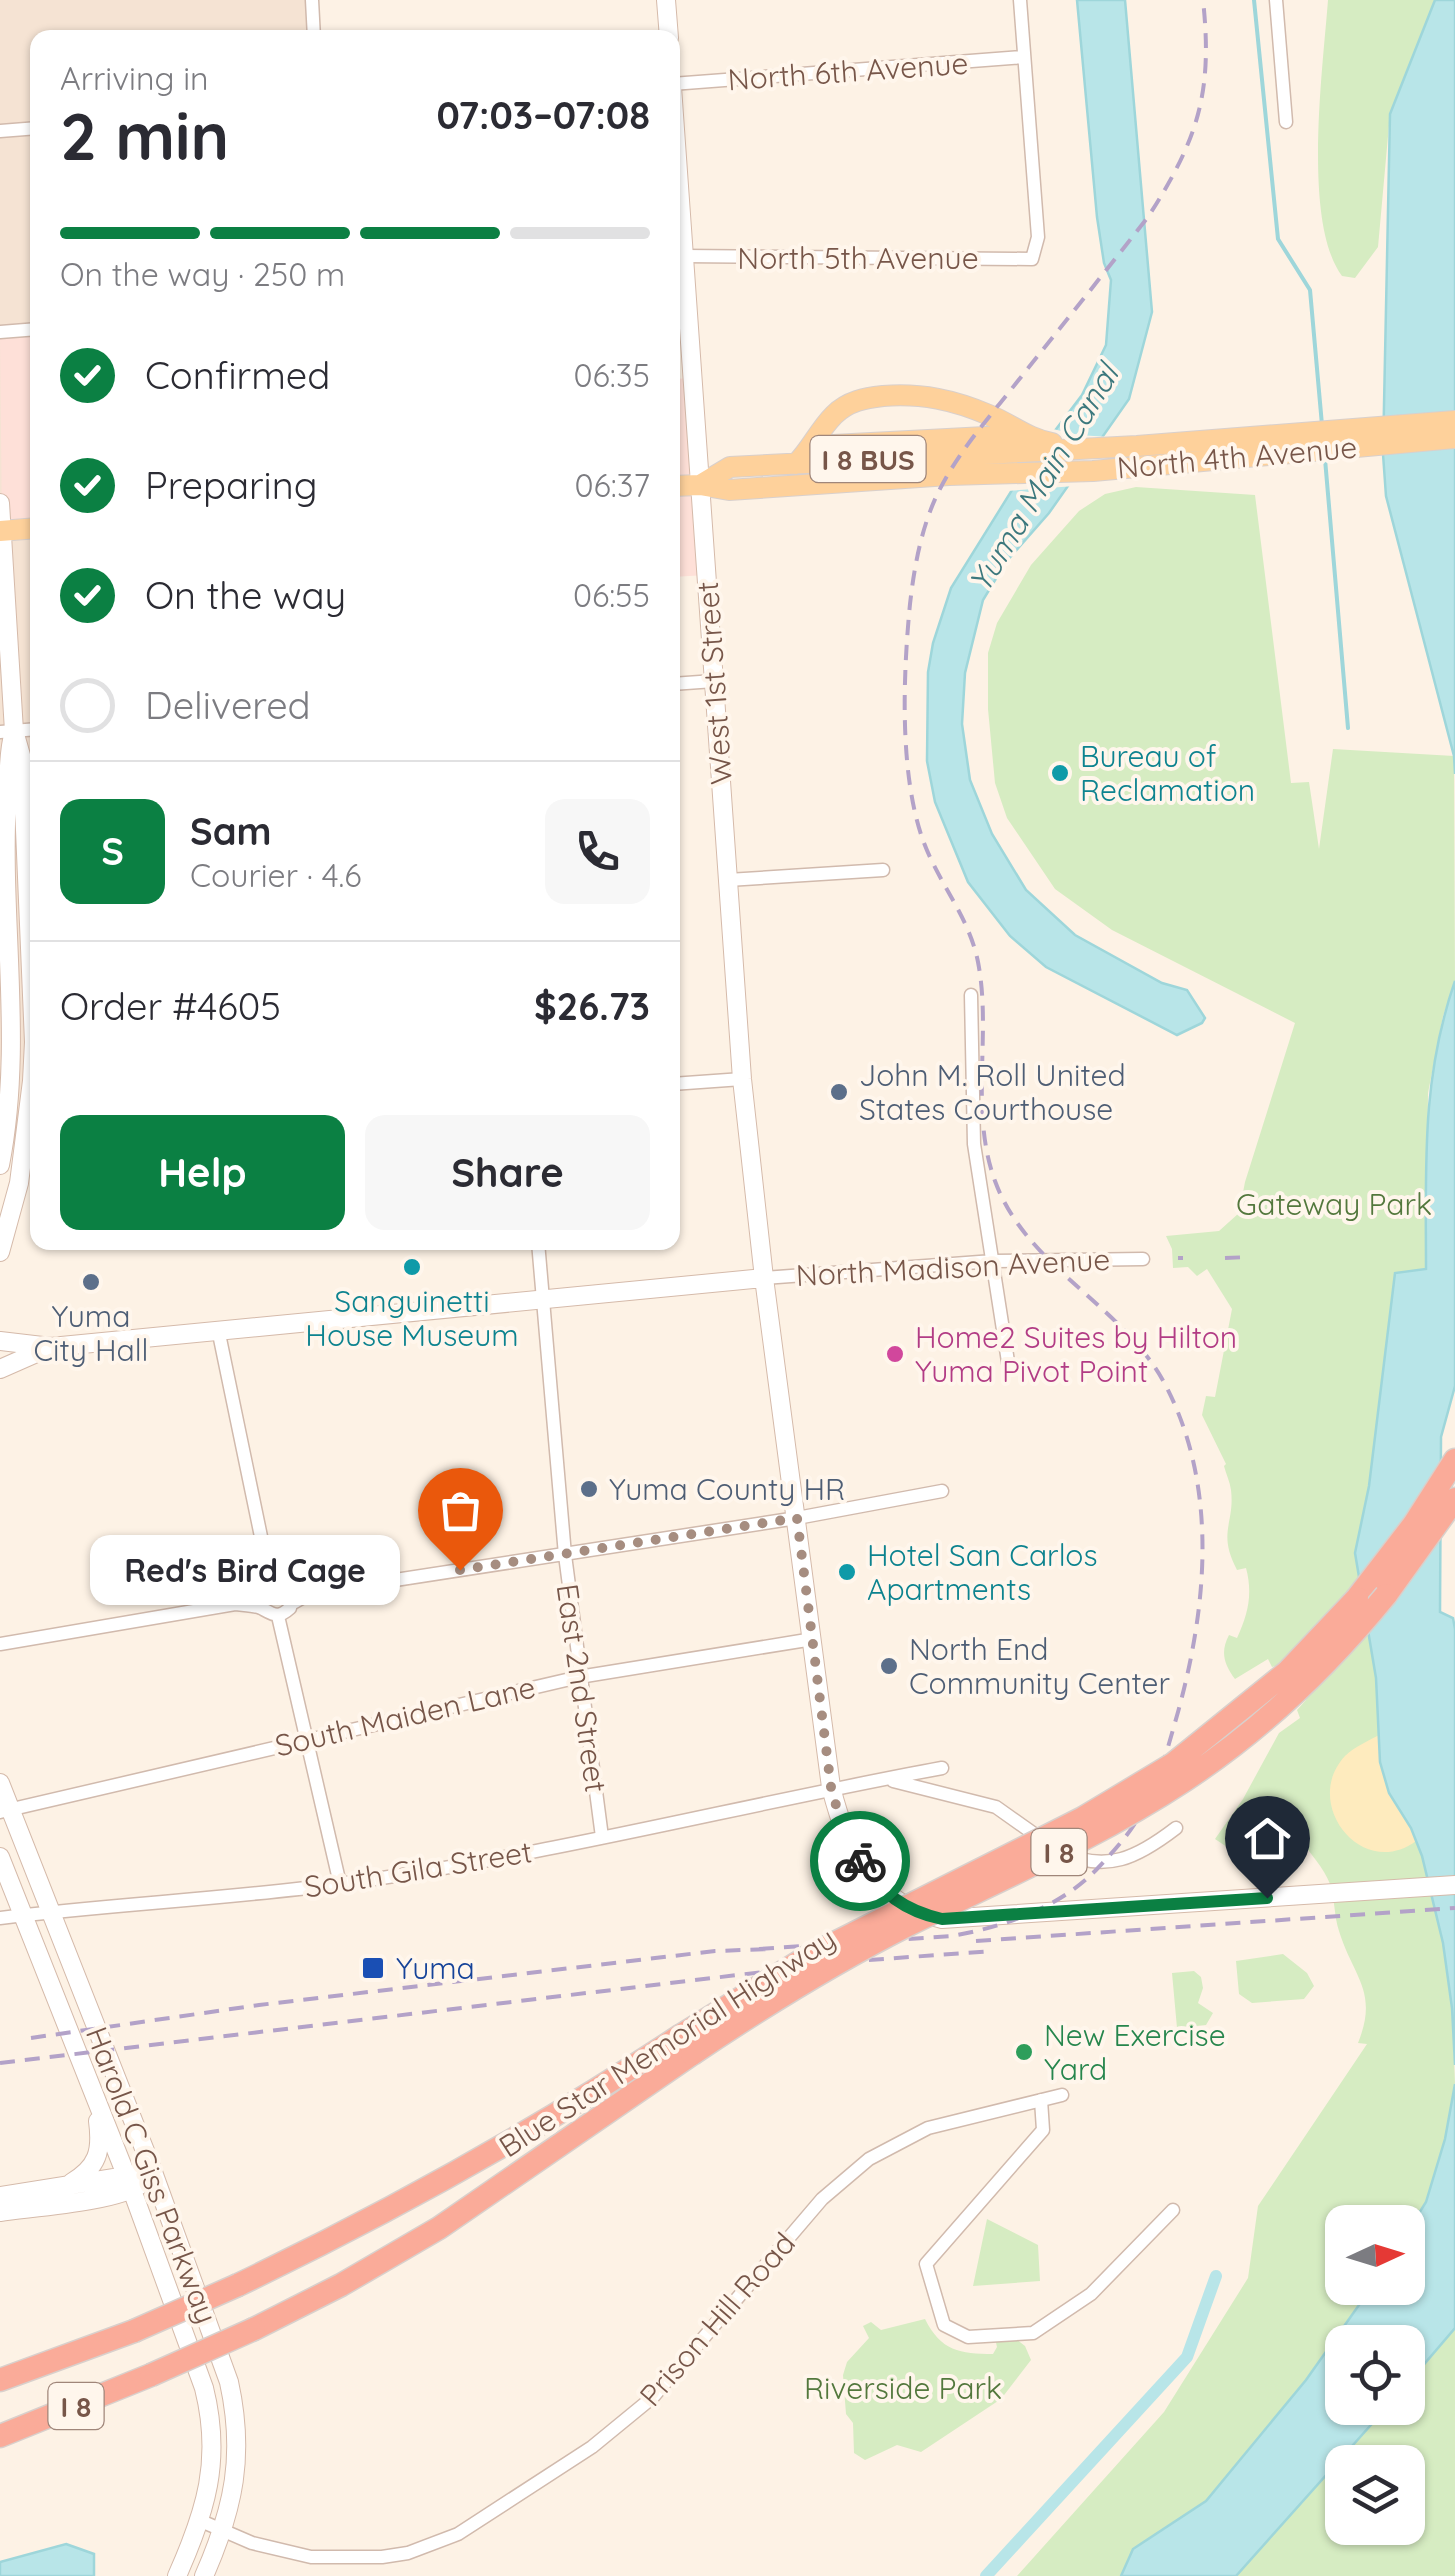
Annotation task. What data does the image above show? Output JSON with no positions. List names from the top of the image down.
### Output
{
  "streets": {
    "highway": ["I 8", "Blue Star Memorial Highway"],
    "main road": [
      "North 4th Avenue",
      "I 8 BUS",
      "West 1st Street",
      "Harold C Giss Parkway"
    ],
    "street": [
      "North 6th Avenue",
      "North 5th Avenue",
      "North Madison Avenue",
      "East 2nd Street",
      "South Maiden Lane",
      "South Gila Street",
      "Prison Hill Road"
    ]
  },
  "crossings": [
    ["North 6th Avenue", "North 5th Avenue"],
    ["North 5th Avenue", "West 1st Street"],
    ["North 4th Avenue", "I 8 BUS"],
    ["North 4th Avenue", "West 1st Street"],
    ["I 8 BUS", "West 1st Street"],
    ["West 1st Street", "North Madison Avenue"],
    ["West 1st Street", "South Maiden Lane"],
    ["West 1st Street", "South Gila Street"],
    ["East 2nd Street", "South Maiden Lane"],
    ["East 2nd Street", "South Gila Street"],
    ["South Maiden Lane", "Harold C Giss Parkway"],
    ["South Gila Street", "Harold C Giss Parkway"],
    ["Harold C Giss Parkway", "Prison Hill Road"]
  ],
  "water": ["Yuma Main Canal"],
  "parks": ["Gateway Park", "Riverside Park"],
  "places": {
    "other": [
      "Bureau of Reclamation",
      "John M. Roll United States Courthouse",
      "Sanguinetti House Museum",
      "Yuma City Hall",
      "Home2 Suites by Hilton Yuma Pivot Point",
      "Yuma County HR",
      "Red's Bird Cage",
      "Hotel San Carlos Apartments",
      "North End Community Center",
      "New Exercise Yard"
    ],
    "transit": ["Yuma"]
  },
  "north": "right",
  "page": {
    "heading": ["2 min", "Arriving in", "07:03–07:08"],
    "panel": [
      "Sam",
      "Courier · 4.6",
      "Order #4605",
      "$26.73"
    ],
    "bar": "On the way · 250 m",
    "list": [
      ["Confirmed", "06:35"],
      ["Preparing", "06:37"],
      ["On the way", "06:55"],
      "Delivered"
    ],
    "round": "S",
    "buttons": ["Help", "Share"],
    "bubble": "Red's Bird Cage"
  }
}
